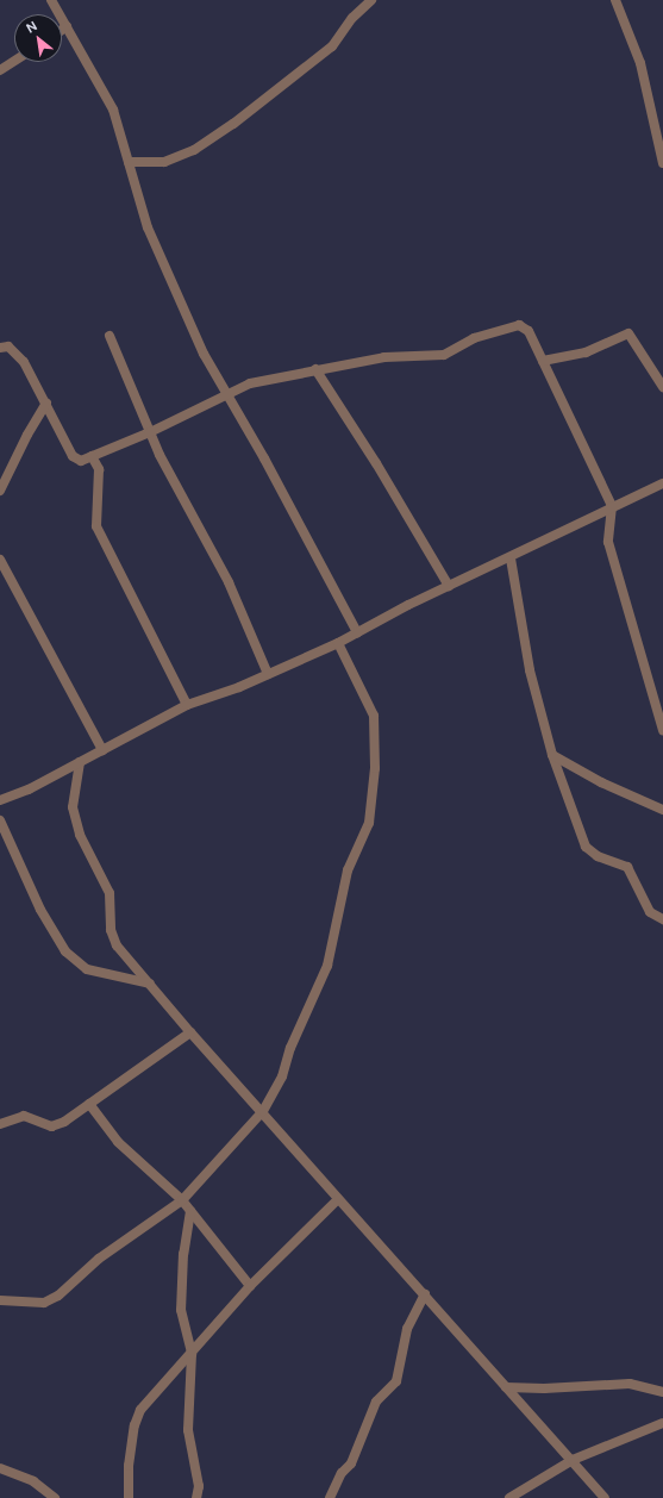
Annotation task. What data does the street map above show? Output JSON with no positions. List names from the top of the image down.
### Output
{
  "north": "top left"
}
